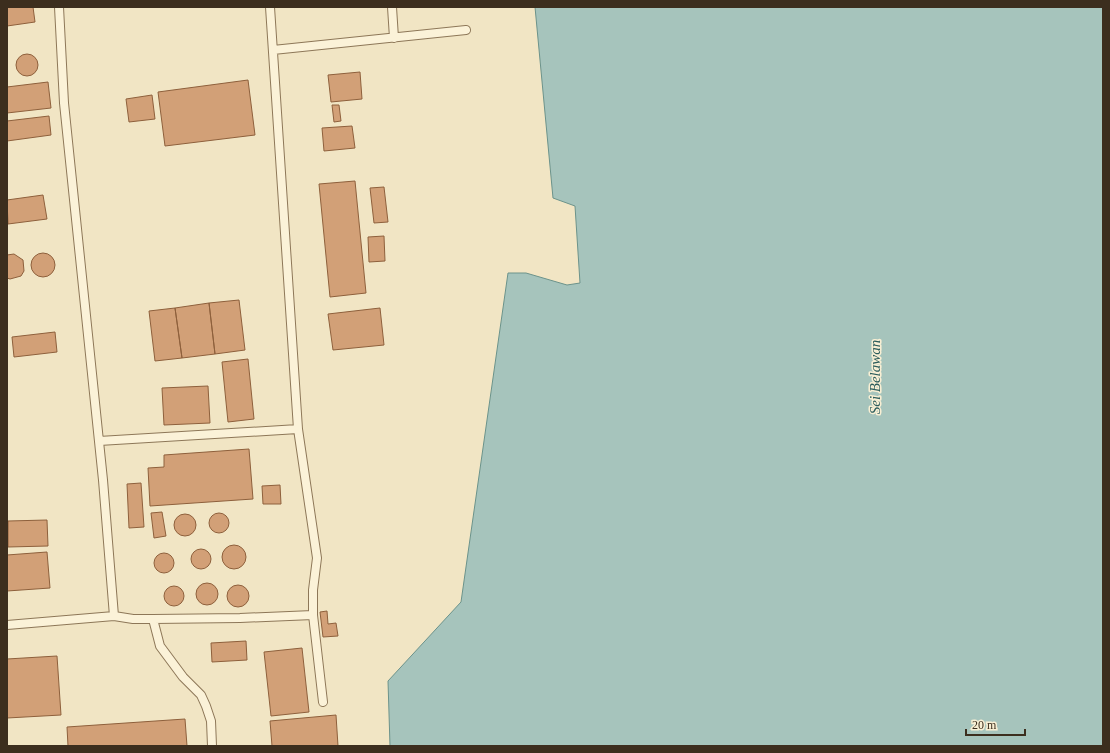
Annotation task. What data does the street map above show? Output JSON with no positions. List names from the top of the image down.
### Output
{
  "water": ["Sei Belawan"],
  "scale_bar": "20 m"
}
